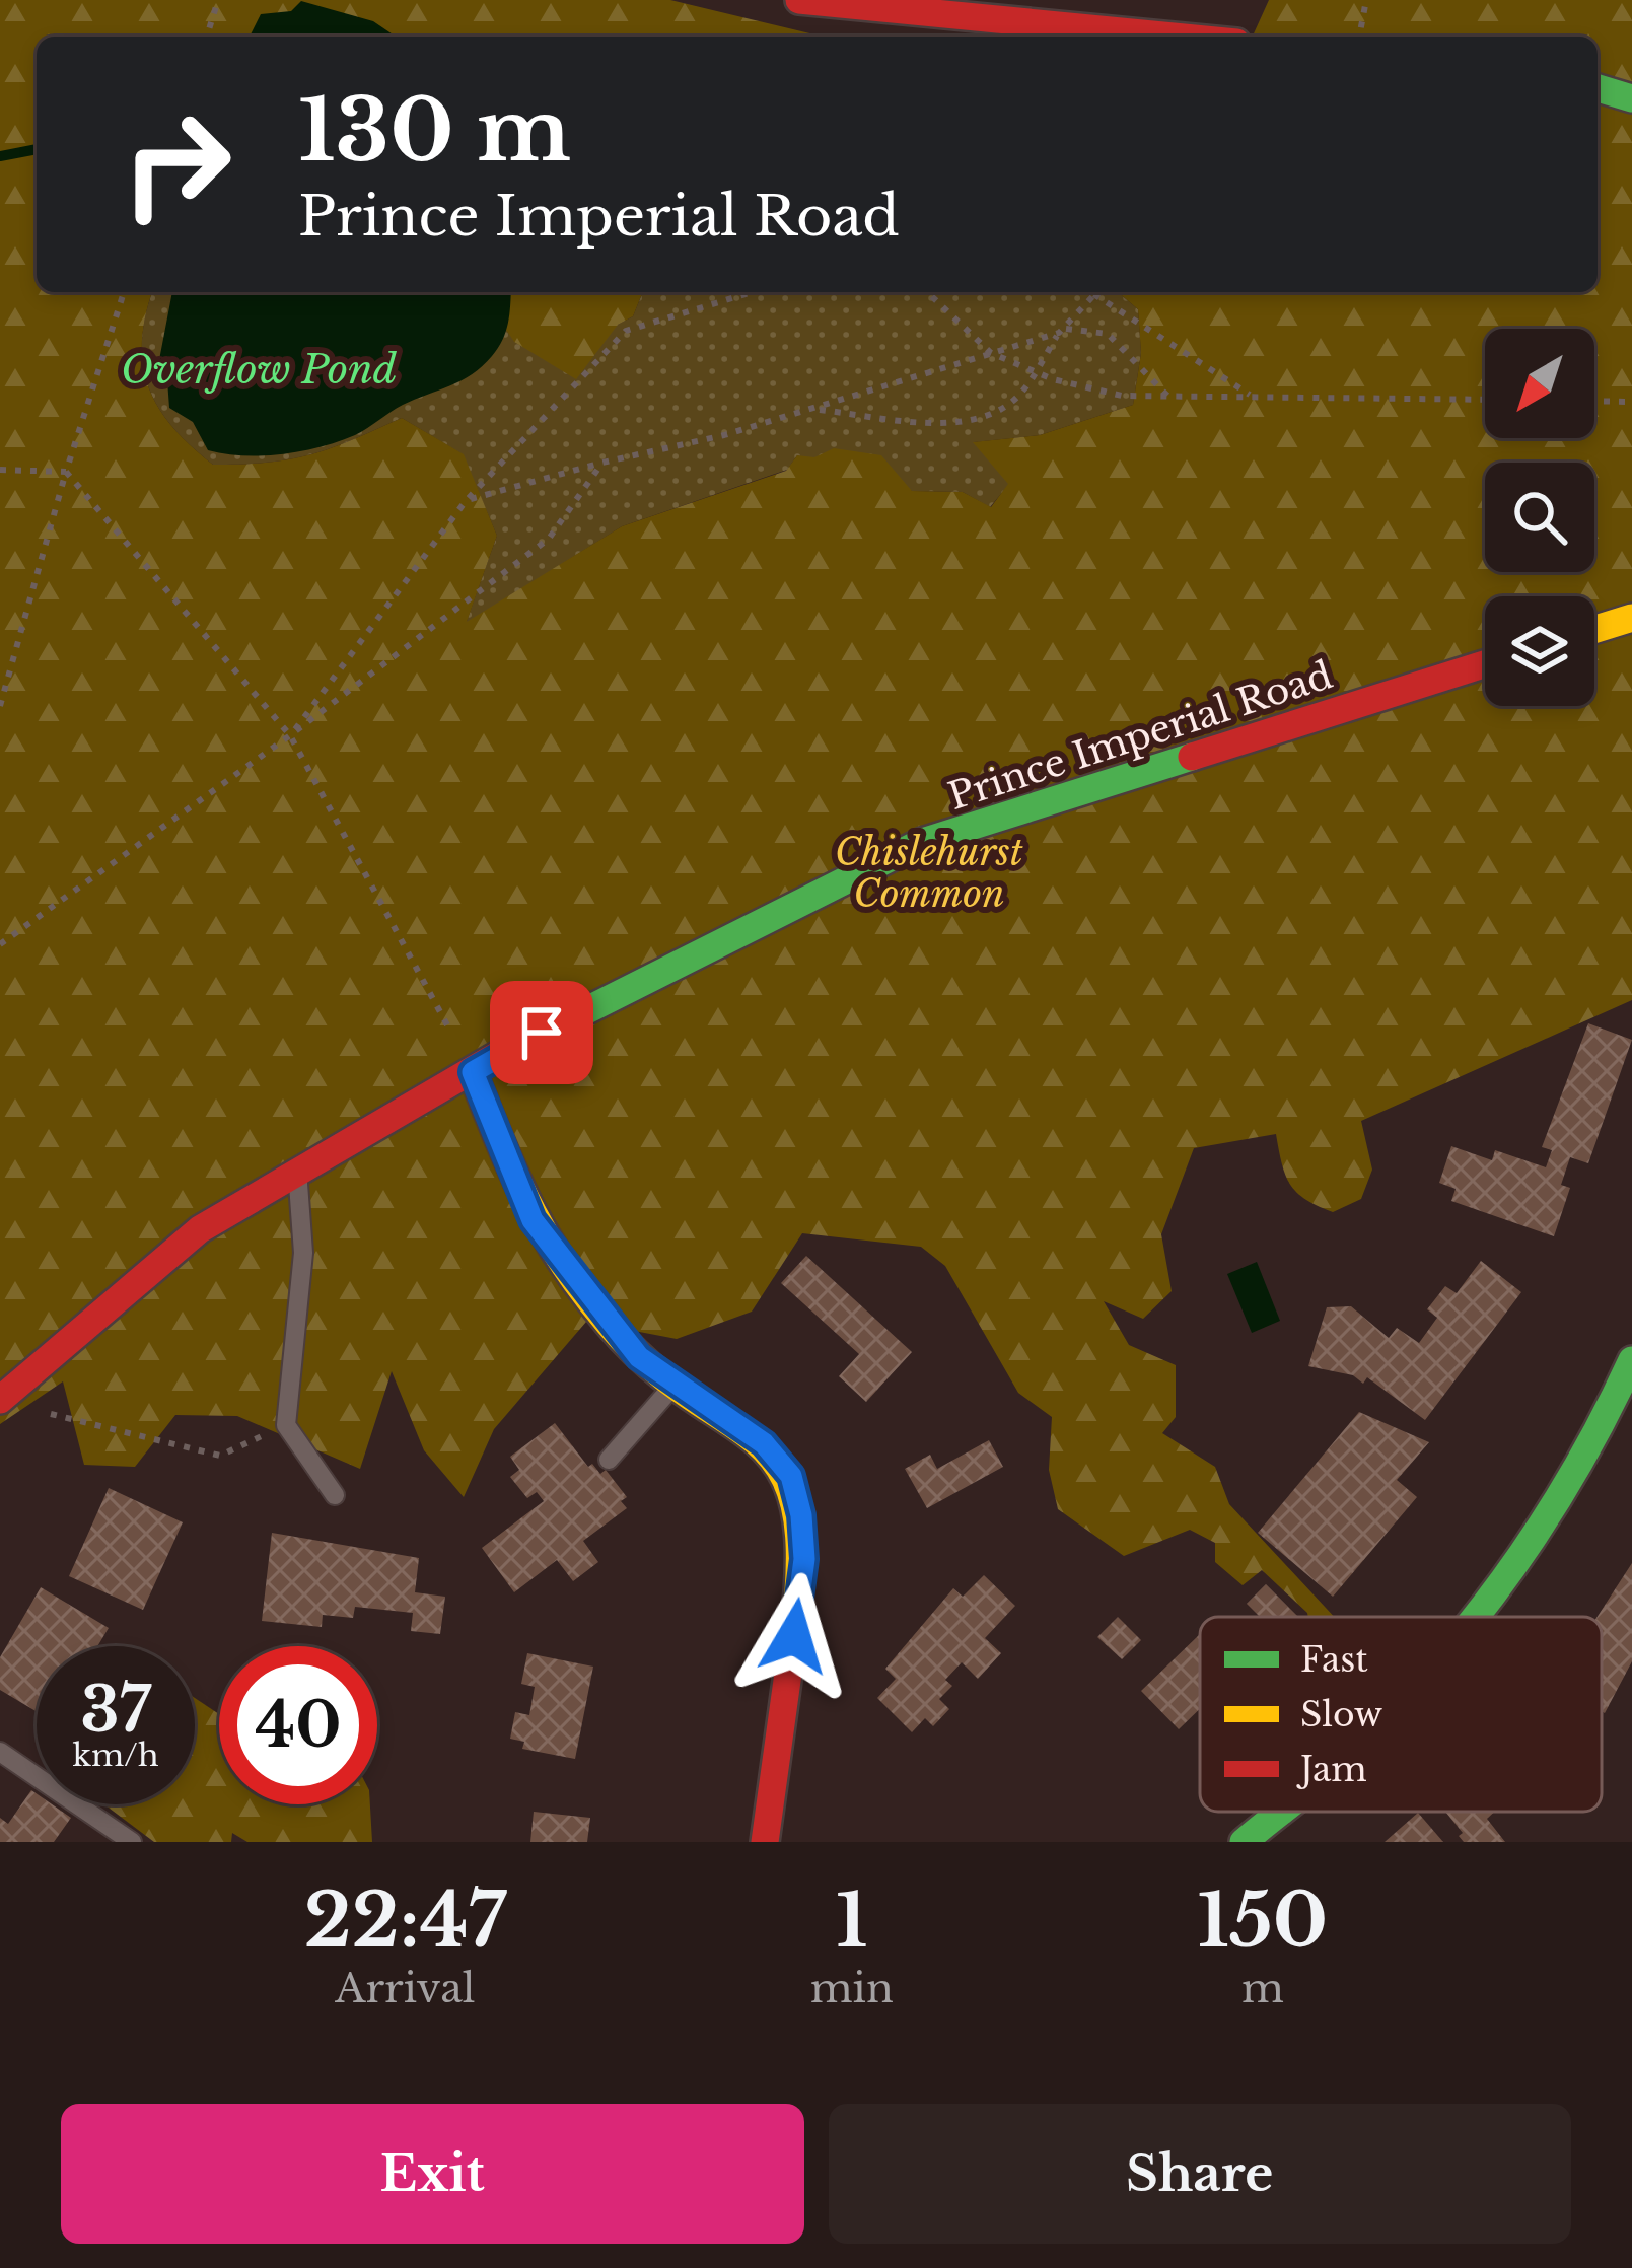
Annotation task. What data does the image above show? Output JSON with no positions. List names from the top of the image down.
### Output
{
  "streets": {
    "main road": ["Prince Imperial Road"]
  },
  "water": ["Overflow Pond"],
  "parks": ["Chislehurst Common"],
  "legend": ["Fast", "Slow", "Jam"],
  "north": "bottom left",
  "page": {
    "turn": ["130 m", "Prince Imperial Road"],
    "speed": "37 km/h",
    "limit": "40",
    "eta": [
      "22:47",
      "Arrival",
      "1",
      "min",
      "150",
      "m"
    ],
    "buttons": ["Exit", "Share"]
  }
}
